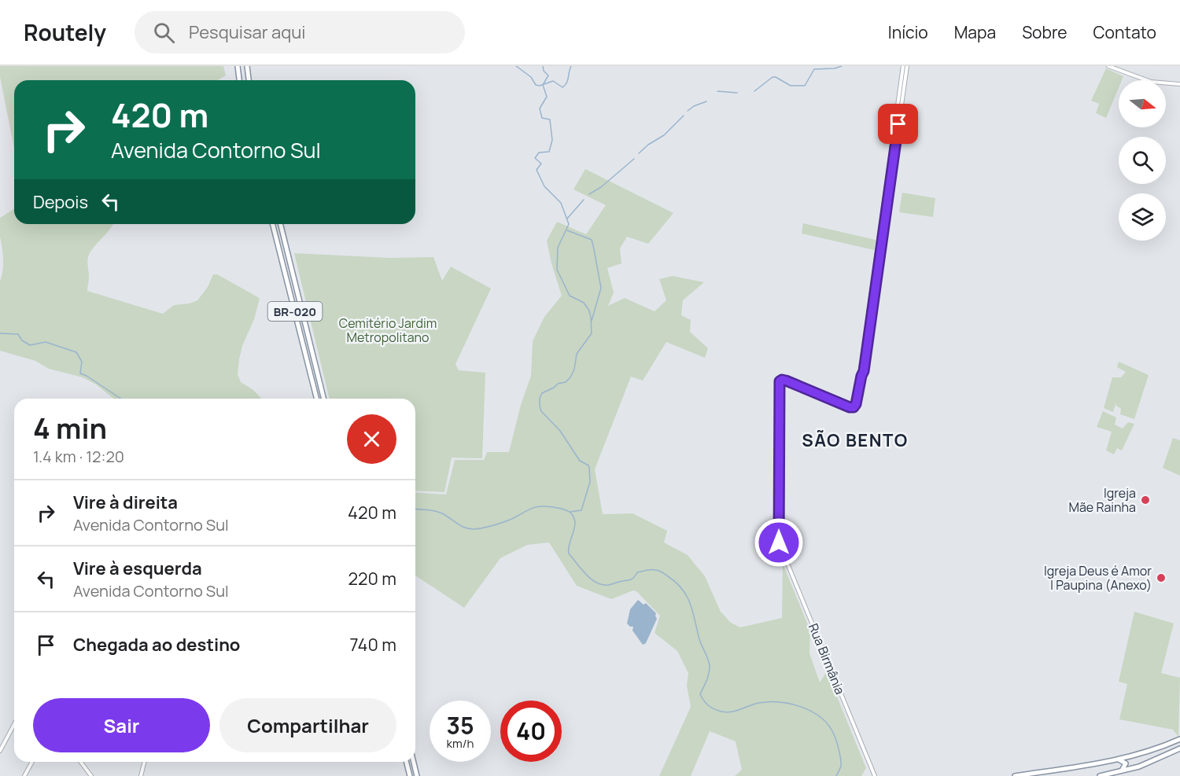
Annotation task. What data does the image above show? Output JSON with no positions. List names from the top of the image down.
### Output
{
  "streets": {
    "highway": ["BR-020"],
    "street": ["Rua Birmânia"]
  },
  "districts": ["SÃO BENTO"],
  "parks": ["Cemitério Jardim Metropolitano"],
  "places": ["Igreja Mãe Rainha", "Igreja Deus é Amor | Paupina (Anexo)"],
  "north": "right",
  "page": {
    "header": "Routely",
    "search": "Pesquisar aqui",
    "nav": [
      "Início",
      "Mapa",
      "Sobre",
      "Contato"
    ],
    "turn": ["420 m", "Avenida Contorno Sul"],
    "then": "Depois",
    "heading": ["4 min", "1.4 km · 12:20"],
    "list": [
      {
        "name": "Vire à direita",
        "note": "Avenida Contorno Sul",
        "value": "420 m"
      },
      {
        "name": "Vire à esquerda",
        "note": "Avenida Contorno Sul",
        "value": "220 m"
      },
      {
        "name": "Chegada ao destino",
        "value": "740 m"
      }
    ],
    "buttons": ["Sair", "Compartilhar"],
    "speed": "35 km/h",
    "limit": "40"
  }
}
